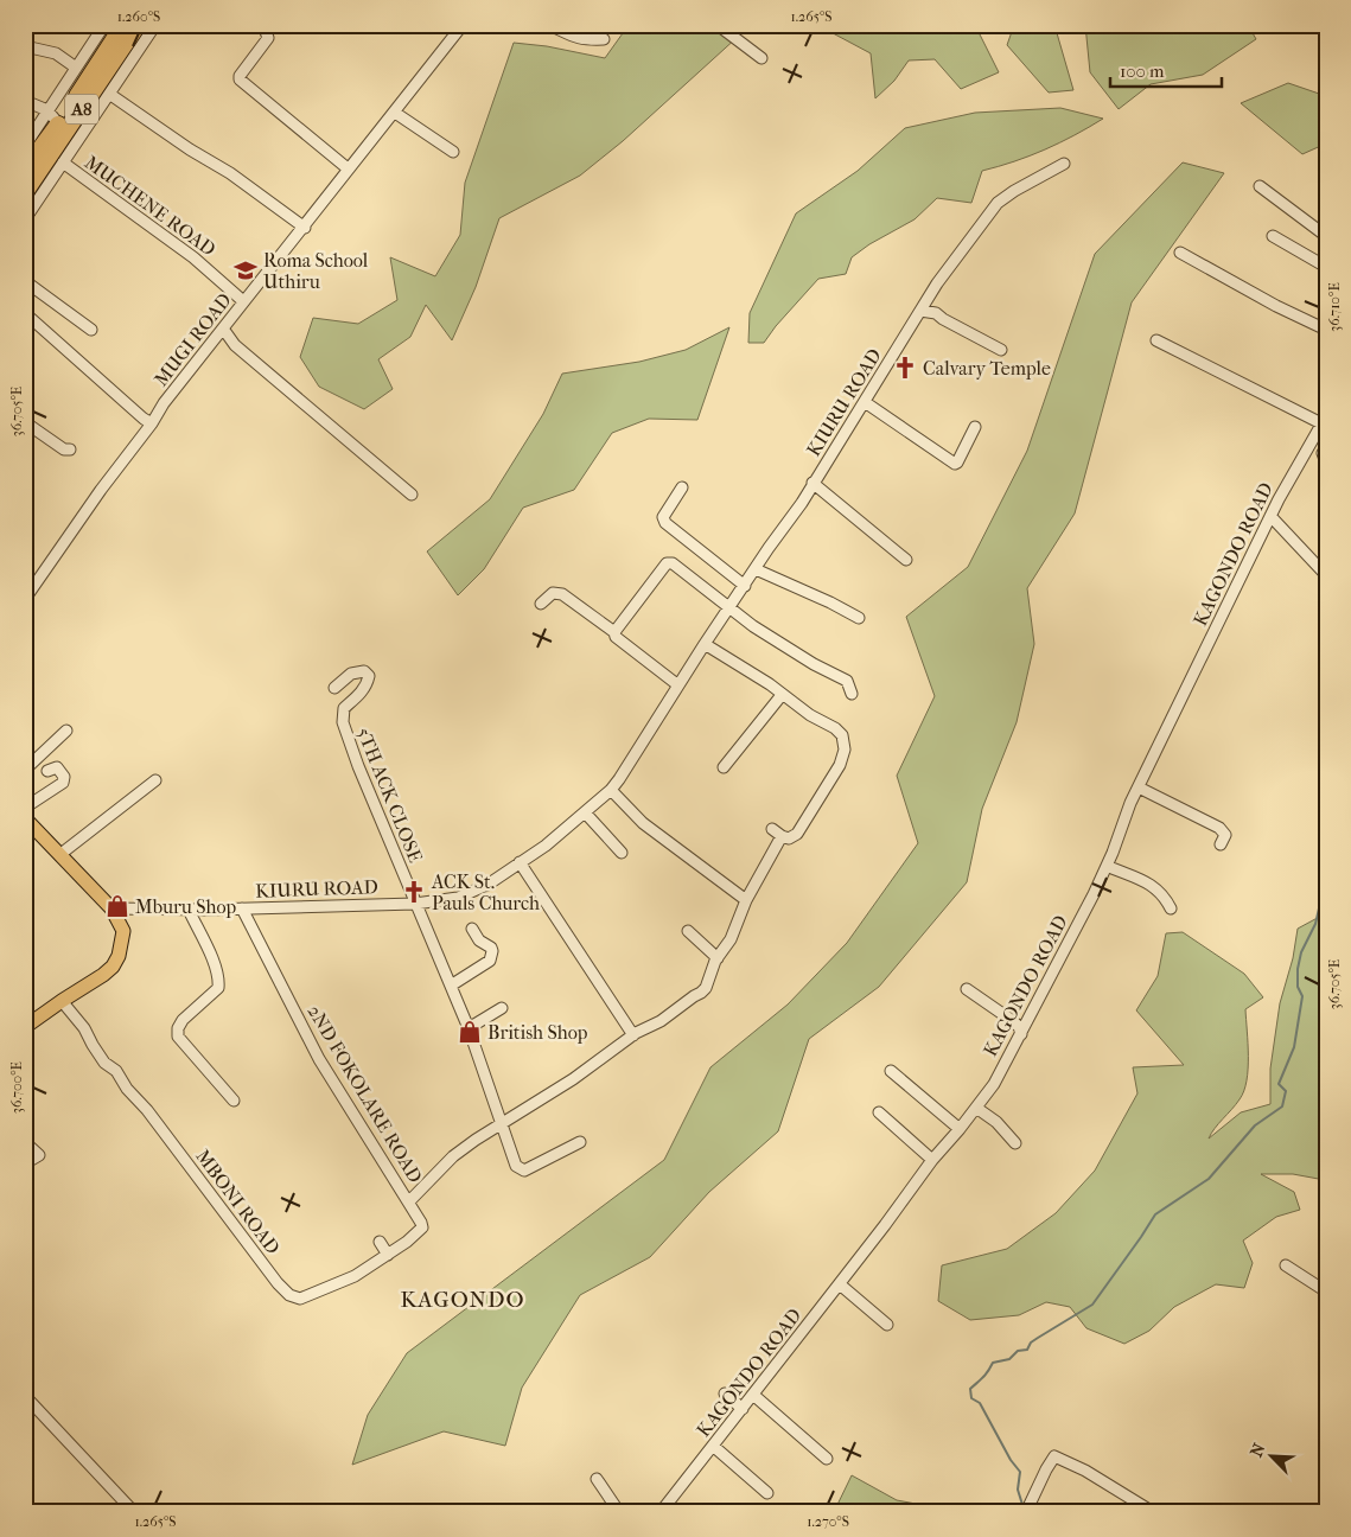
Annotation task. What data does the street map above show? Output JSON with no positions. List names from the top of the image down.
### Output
{
  "streets": {
    "highway": ["A8"],
    "street": [
      "MUCHENE ROAD",
      "MUGI ROAD",
      "KIURU ROAD",
      "KAGONDO ROAD",
      "5TH ACK CLOSE",
      "2ND FOKOLARE ROAD",
      "MBONI ROAD"
    ]
  },
  "crossings": [
    ["MUCHENE ROAD", "MUGI ROAD"],
    ["KIURU ROAD", "5TH ACK CLOSE"],
    ["KIURU ROAD", "2ND FOKOLARE ROAD"],
    ["2ND FOKOLARE ROAD", "MBONI ROAD"]
  ],
  "districts": ["KAGONDO"],
  "places": {
    "school or university": ["Roma School Uthiru"],
    "church": ["Calvary Temple", "ACK St. Pauls Church"],
    "shop": ["Mburu Shop", "British Shop"]
  },
  "scale_bar": "100 m",
  "north": "top left",
  "coordinates": [
    "1.260°S",
    "1.265°S",
    "36.710°E",
    "36.705°E",
    "36.700°E",
    "1.270°S"
  ]
}
